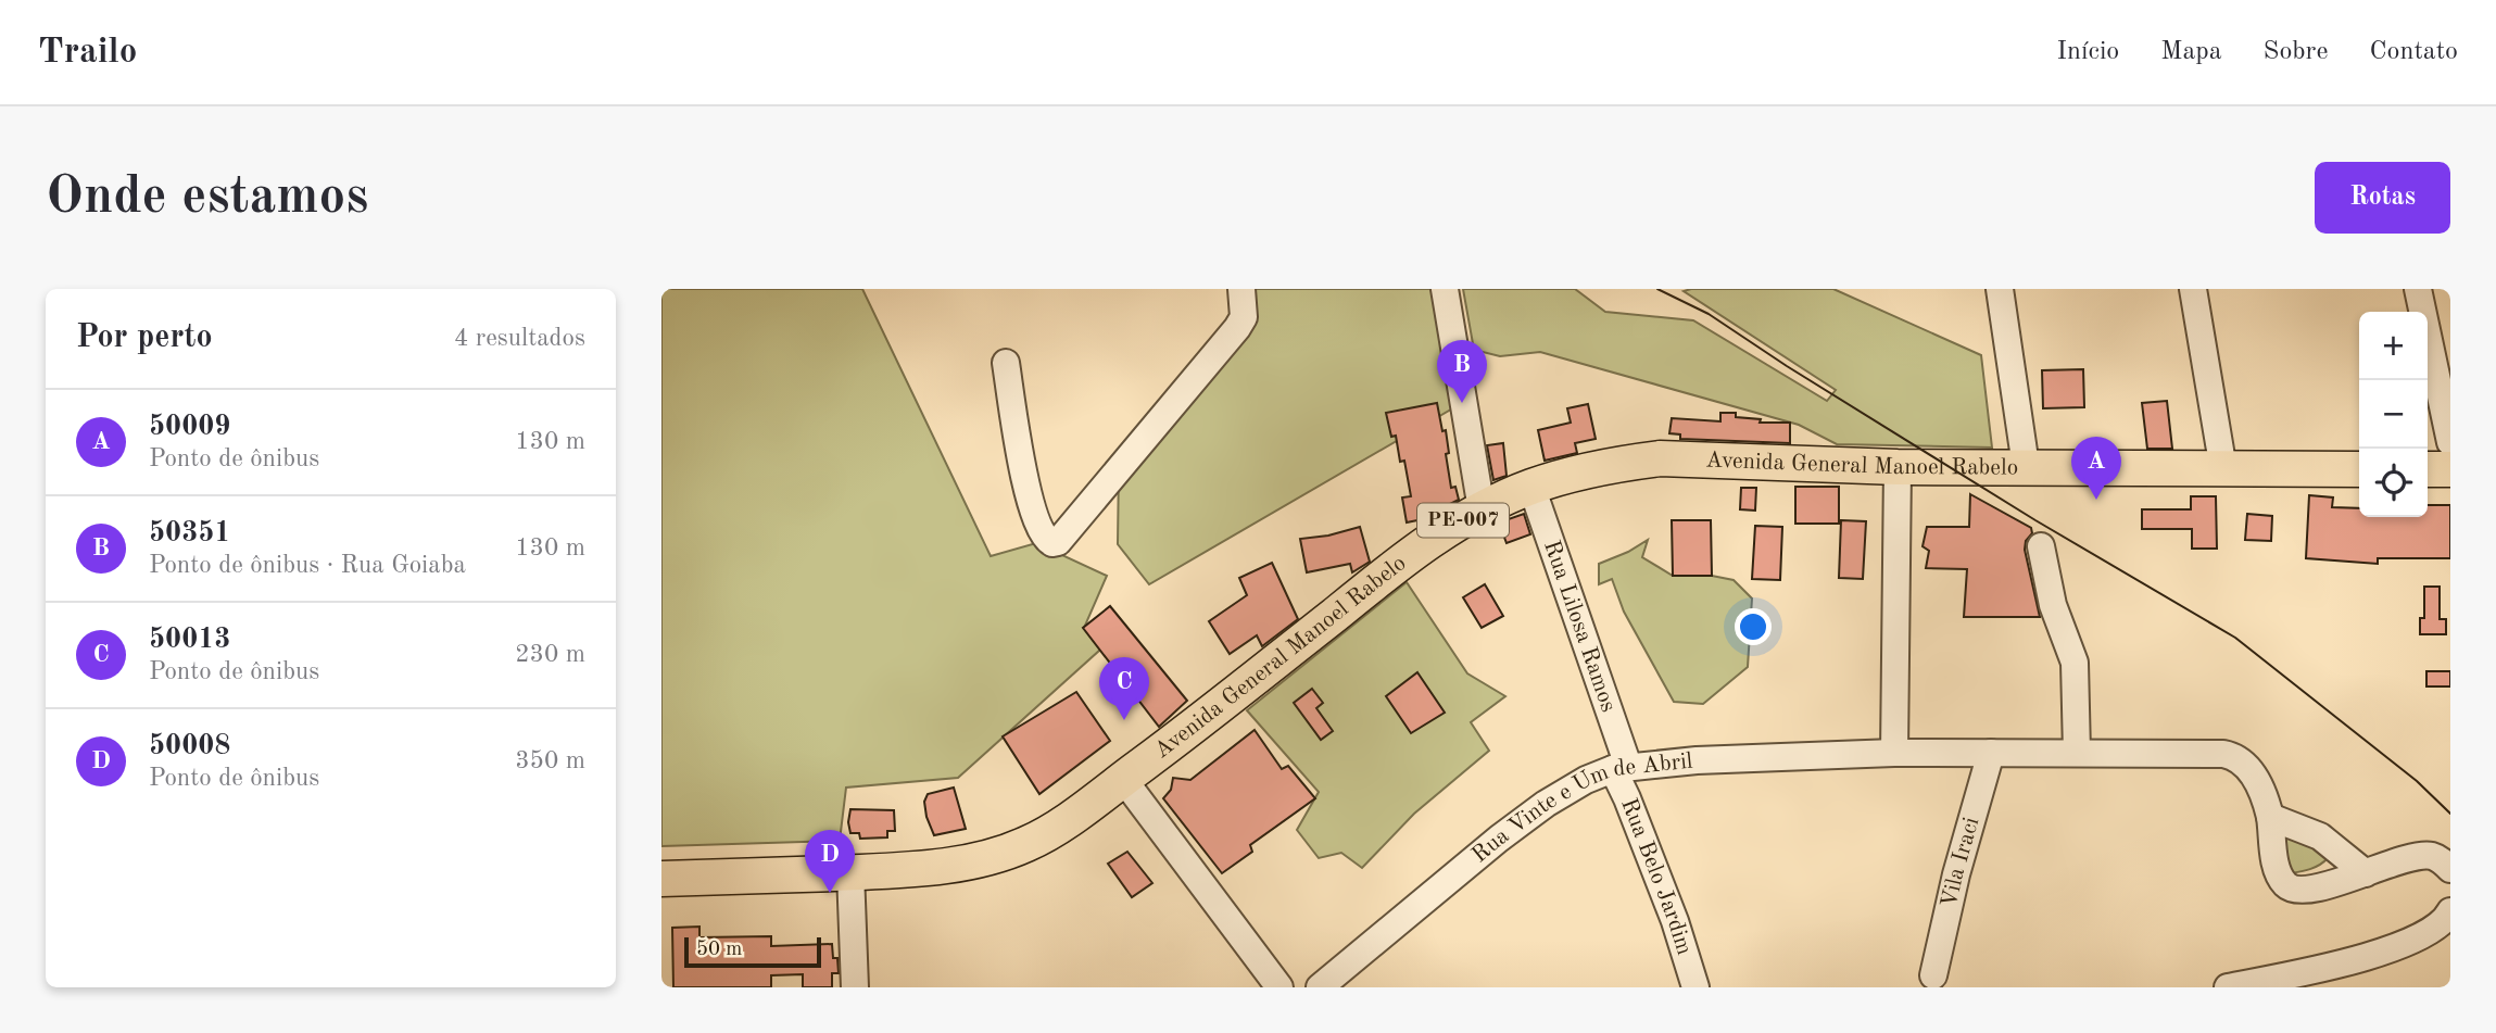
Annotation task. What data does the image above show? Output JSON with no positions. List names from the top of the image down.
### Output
{
  "streets": {
    "main road": ["Avenida General Manoel Rabelo", "PE-007"],
    "street": [
      "Rua Lilosa Ramos",
      "Rua Vinte e Um de Abril",
      "Vila Iraci",
      "Rua Belo Jardim"
    ]
  },
  "crossings": [
    ["Avenida General Manoel Rabelo", "Rua Lilosa Ramos"],
    ["Rua Lilosa Ramos", "Rua Vinte e Um de Abril"],
    ["Rua Lilosa Ramos", "Rua Belo Jardim"],
    ["Rua Vinte e Um de Abril", "Vila Iraci"],
    ["Rua Vinte e Um de Abril", "Rua Belo Jardim"]
  ],
  "scale_bar": "50 m",
  "page": {
    "header": "Trailo",
    "nav": [
      "Início",
      "Mapa",
      "Sobre",
      "Contato"
    ],
    "buttons": "Rotas",
    "title": "Onde estamos",
    "heading": ["Por perto", "4 resultados"],
    "map_buttons": ["+", "−"],
    "pins": [
      "B",
      "A",
      "C",
      "D"
    ],
    "list": [
      {
        "mark": "A",
        "name": "50009",
        "note": "Ponto de ônibus",
        "value": "130 m"
      },
      {
        "mark": "B",
        "name": "50351",
        "note": "Ponto de ônibus · Rua Goiaba",
        "value": "130 m"
      },
      {
        "mark": "C",
        "name": "50013",
        "note": "Ponto de ônibus",
        "value": "230 m"
      },
      {
        "mark": "D",
        "name": "50008",
        "note": "Ponto de ônibus",
        "value": "350 m"
      }
    ],
    "scale": "50 m"
  }
}
